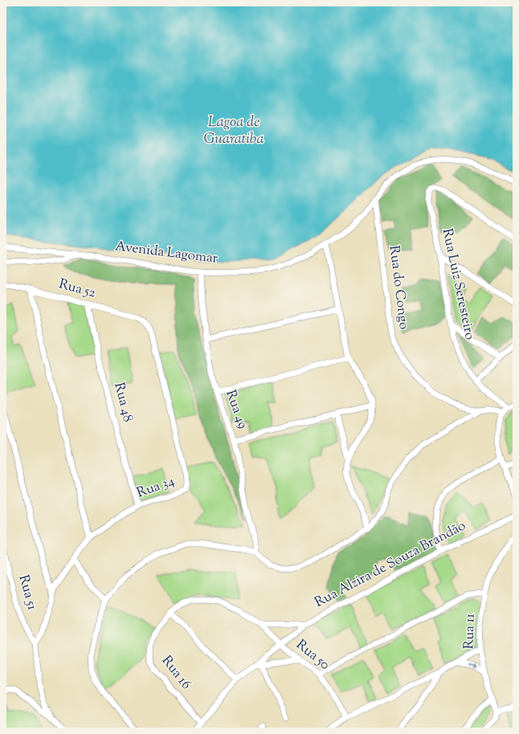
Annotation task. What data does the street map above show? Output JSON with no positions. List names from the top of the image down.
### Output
{
  "streets": {
    "street": [
      "Avenida Lagomar",
      "Rua Luiz Seresteiro",
      "Rua do Congo",
      "Rua 52",
      "Rua 48",
      "Rua 49",
      "Rua 34",
      "Rua Alzira de Souza Brandão",
      "Rua 51",
      "Rua 11",
      "Rua 50",
      "Rua 16"
    ]
  },
  "crossings": [
    ["Avenida Lagomar", "Rua do Congo"],
    ["Avenida Lagomar", "Rua 49"],
    ["Rua 52", "Rua 48"],
    ["Rua 52", "Rua 34"],
    ["Rua 48", "Rua 34"],
    ["Rua 34", "Rua 51"],
    ["Rua Alzira de Souza Brandão", "Rua 50"],
    ["Rua Alzira de Souza Brandão", "Rua 16"],
    ["Rua 50", "Rua 16"]
  ],
  "water": ["Lagoa de Guaratiba"]
}
